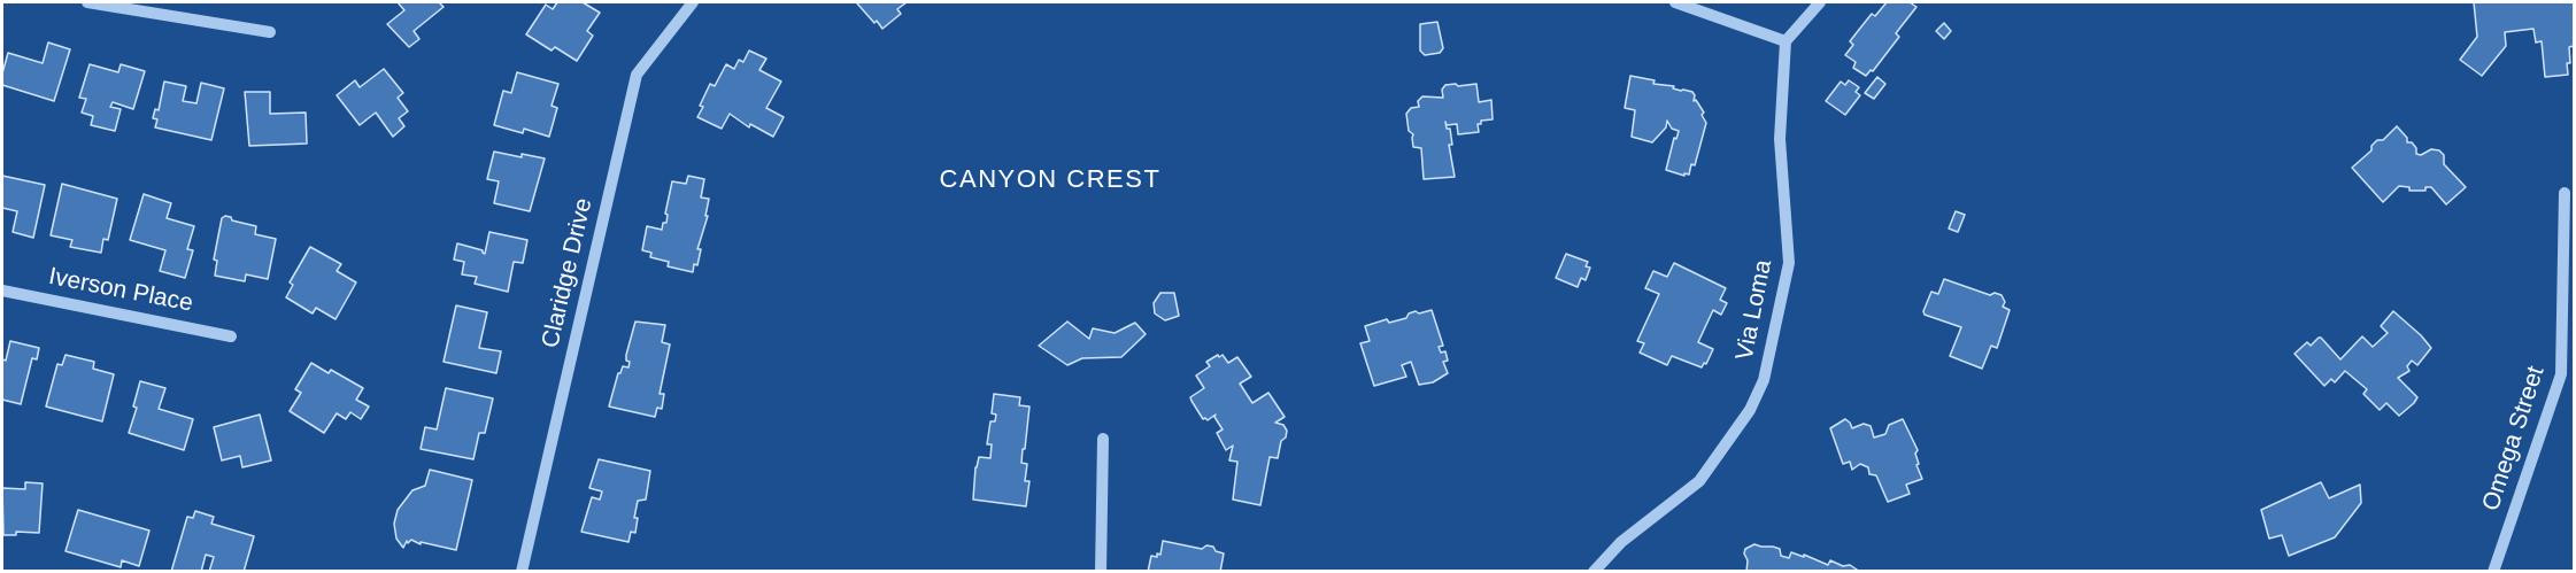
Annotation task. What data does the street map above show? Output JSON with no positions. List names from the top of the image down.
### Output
{
  "streets": {
    "street": [
      "Claridge Drive",
      "Iverson Place",
      "Via Loma",
      "Omega Street"
    ]
  },
  "districts": ["CANYON CREST"]
}
